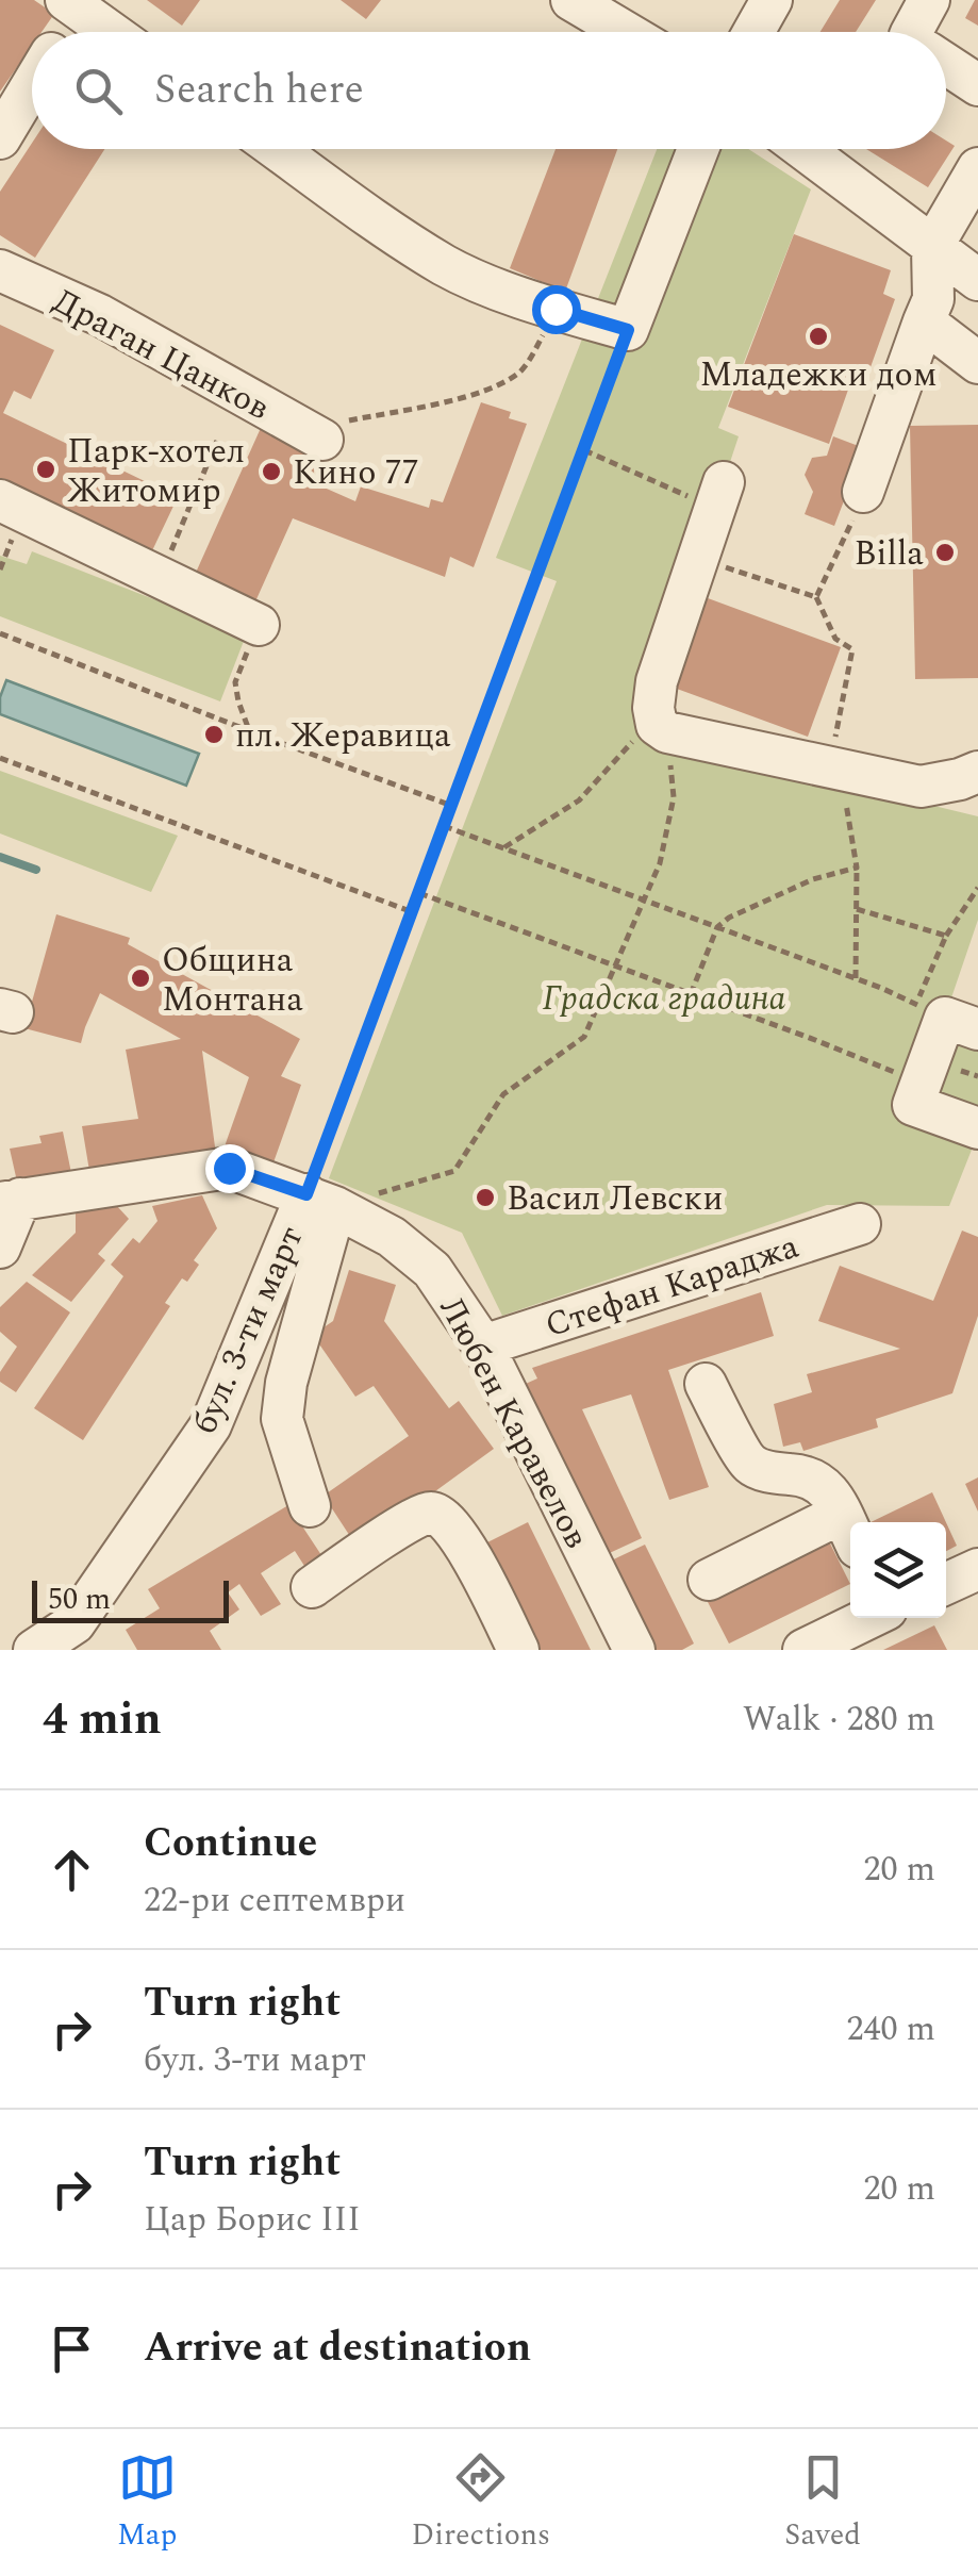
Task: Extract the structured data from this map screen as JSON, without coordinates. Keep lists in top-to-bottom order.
{
  "streets": {
    "street": [
      "Драган Цанков",
      "Стефан Караджа",
      "бул. 3-ти март",
      "Любен Каравелов"
    ]
  },
  "crossings": [
    ["Стефан Караджа", "Любен Каравелов"],
    ["бул. 3-ти март", "Любен Каравелов"]
  ],
  "parks": ["Градска градина"],
  "places": [
    "Младежки дом",
    "Парк-хотел Житомир",
    "Кино 77",
    "Billa",
    "пл. Жеравица",
    "Община Монтана",
    "Васил Левски"
  ],
  "scale_bar": "50 m",
  "page": {
    "search": "Search here",
    "scale": "50 m",
    "heading": ["4 min", "Walk · 280 m"],
    "list": [
      ["Continue", "22-ри септември", "20 m"],
      ["Turn right", "бул. 3-ти март", "240 m"],
      ["Turn right", "Цар Борис III", "20 m"],
      "Arrive at destination"
    ],
    "nav": ["Map", "Directions", "Saved"]
  }
}
